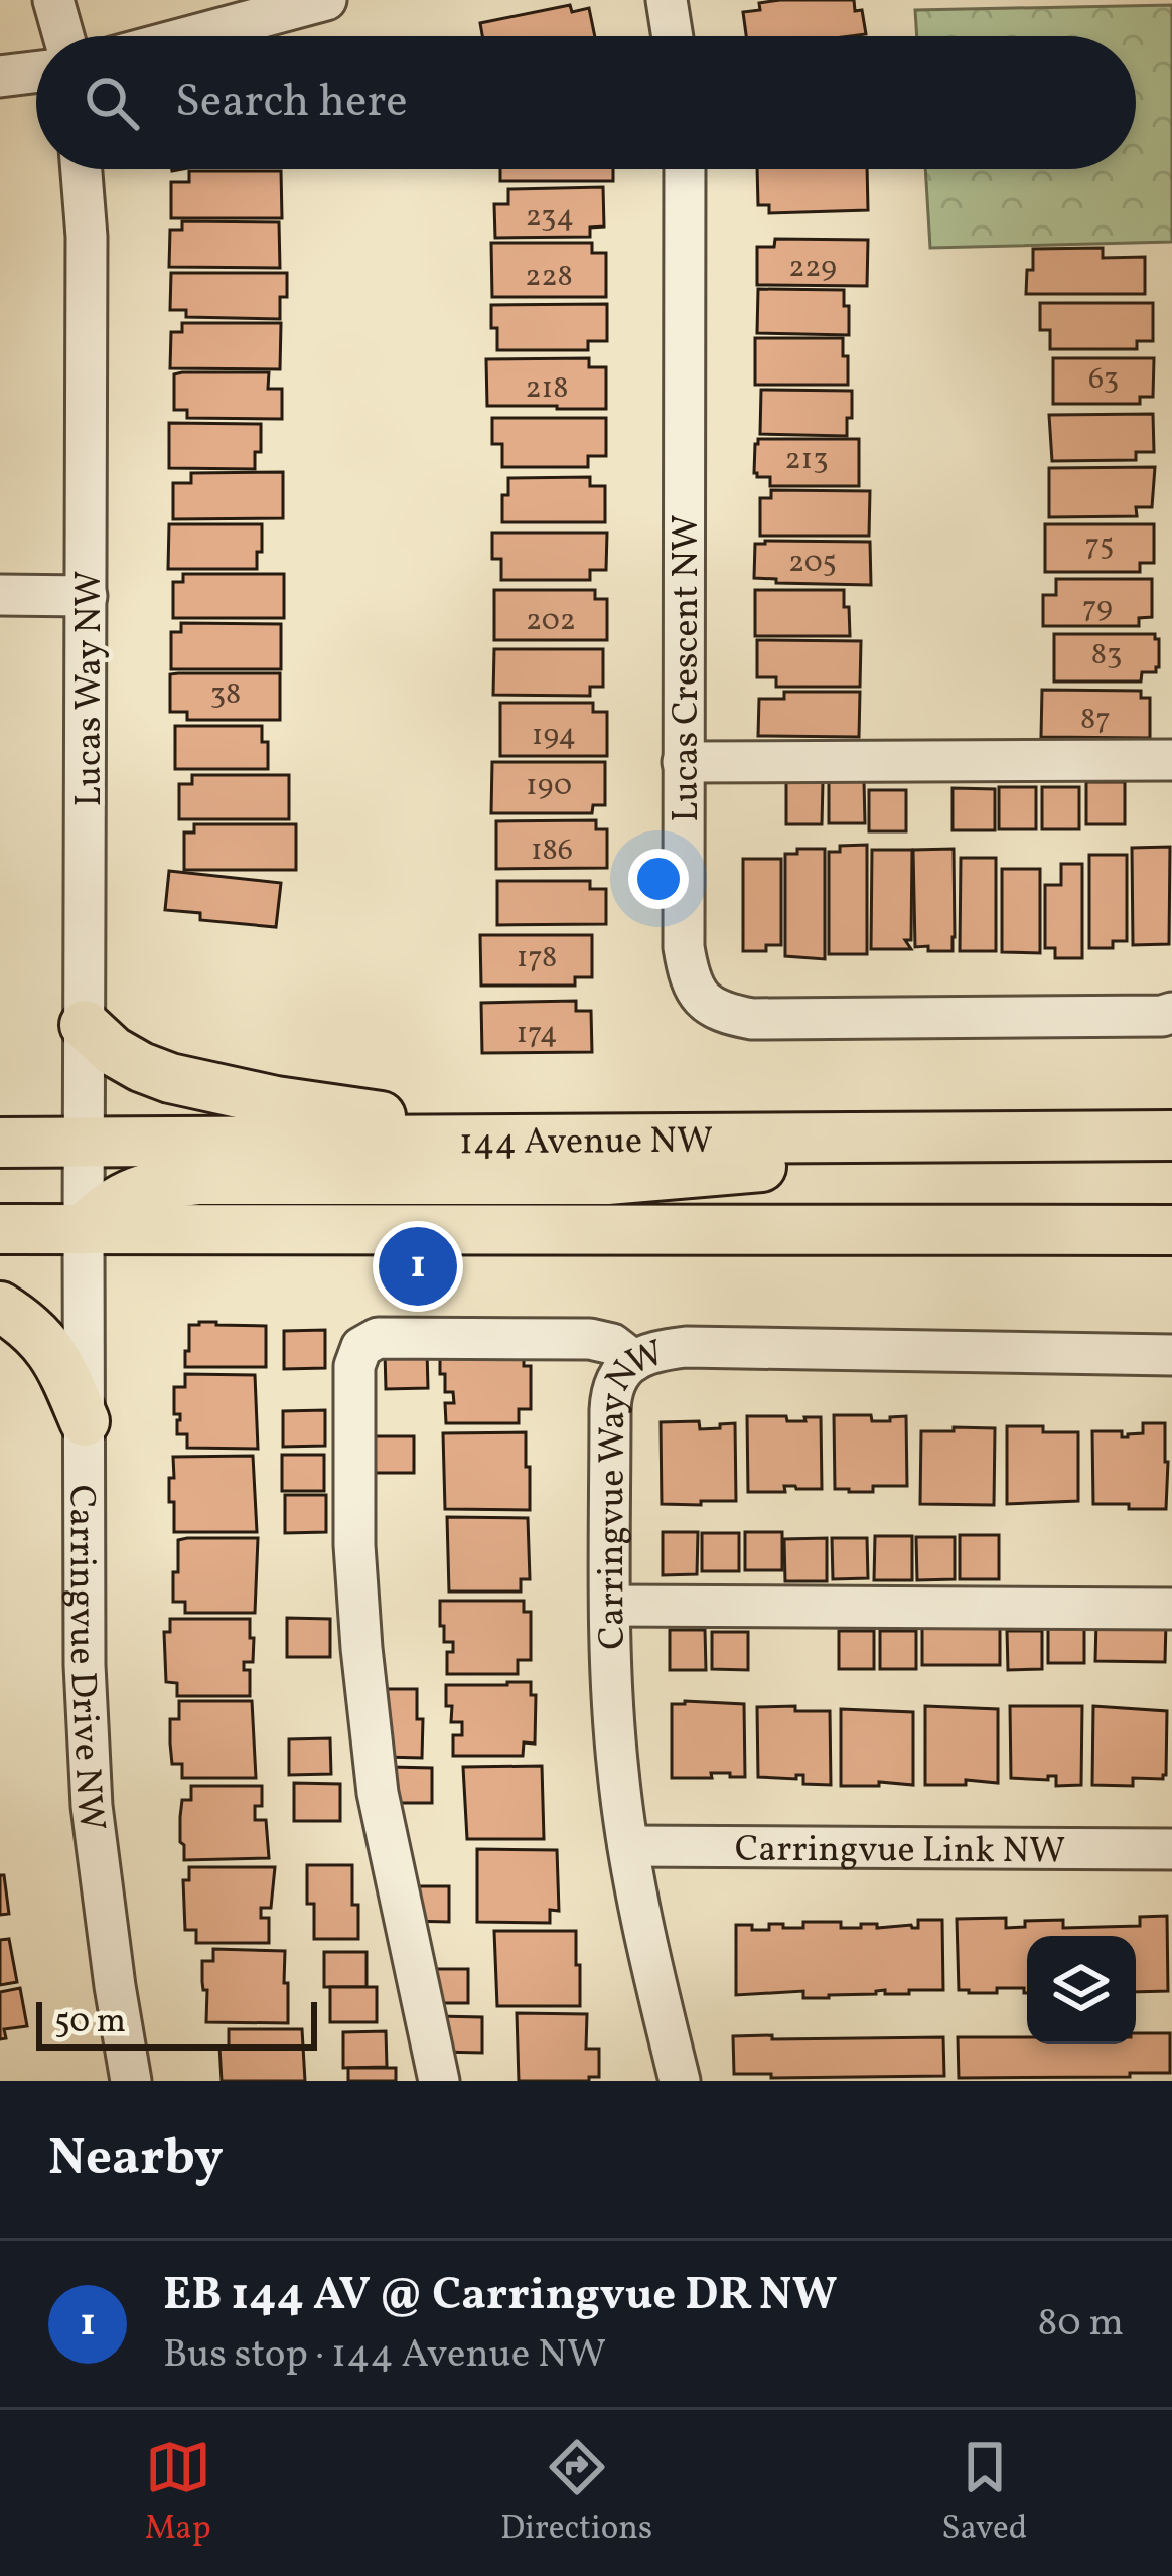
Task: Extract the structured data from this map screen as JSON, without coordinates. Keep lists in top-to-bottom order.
{
  "streets": {
    "main road": ["144 Avenue NW"],
    "street": [
      "Lucas Crescent NW",
      "Lucas Way NW",
      "Carringvue Way NW",
      "Carringvue Drive NW",
      "Carringvue Link NW"
    ]
  },
  "crossings": [
    ["Lucas Way NW", "144 Avenue NW"],
    ["Lucas Way NW", "Carringvue Drive NW"],
    ["Carringvue Way NW", "Carringvue Link NW"]
  ],
  "house_numbers": [
    "234",
    "229",
    "228",
    "63",
    "218",
    "213",
    "75",
    "205",
    "79",
    "202",
    "83",
    "38",
    "87",
    "194",
    "190",
    "186",
    "178",
    "174"
  ],
  "scale_bar": "50 m",
  "page": {
    "search": "Search here",
    "pins": "1",
    "scale": "50 m",
    "heading": "Nearby",
    "list": [
      {
        "mark": "1",
        "name": "EB 144 AV @ Carringvue DR NW",
        "note": "Bus stop · 144 Avenue NW",
        "value": "80 m"
      }
    ],
    "nav": ["Map", "Directions", "Saved"]
  }
}
